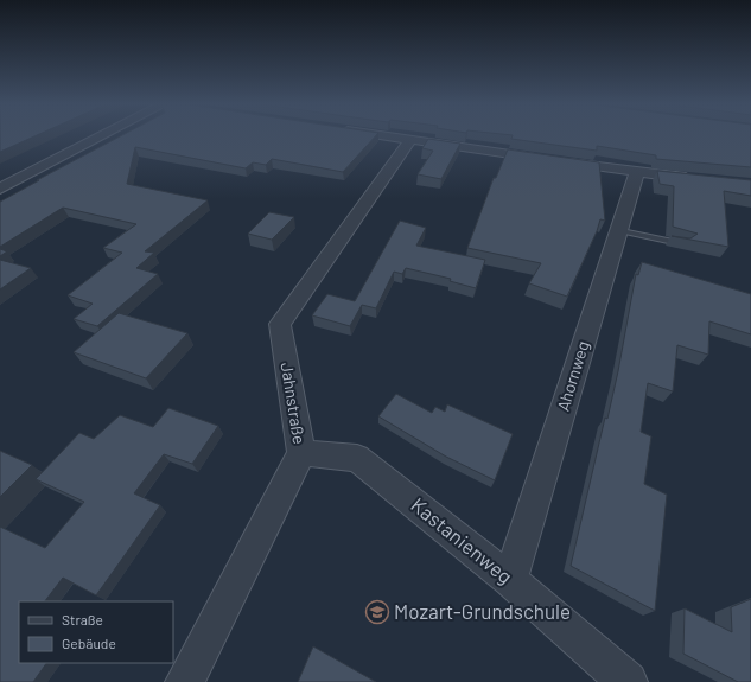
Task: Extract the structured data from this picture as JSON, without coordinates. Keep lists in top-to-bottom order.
{
  "streets": {
    "street": ["Ahornweg", "Jahnstraße", "Kastanienweg"]
  },
  "crossings": [
    ["Ahornweg", "Kastanienweg"],
    ["Jahnstraße", "Kastanienweg"]
  ],
  "places": {
    "school or university": ["Mozart-Grundschule"]
  },
  "legend": ["Straße", "Gebäude"]
}
